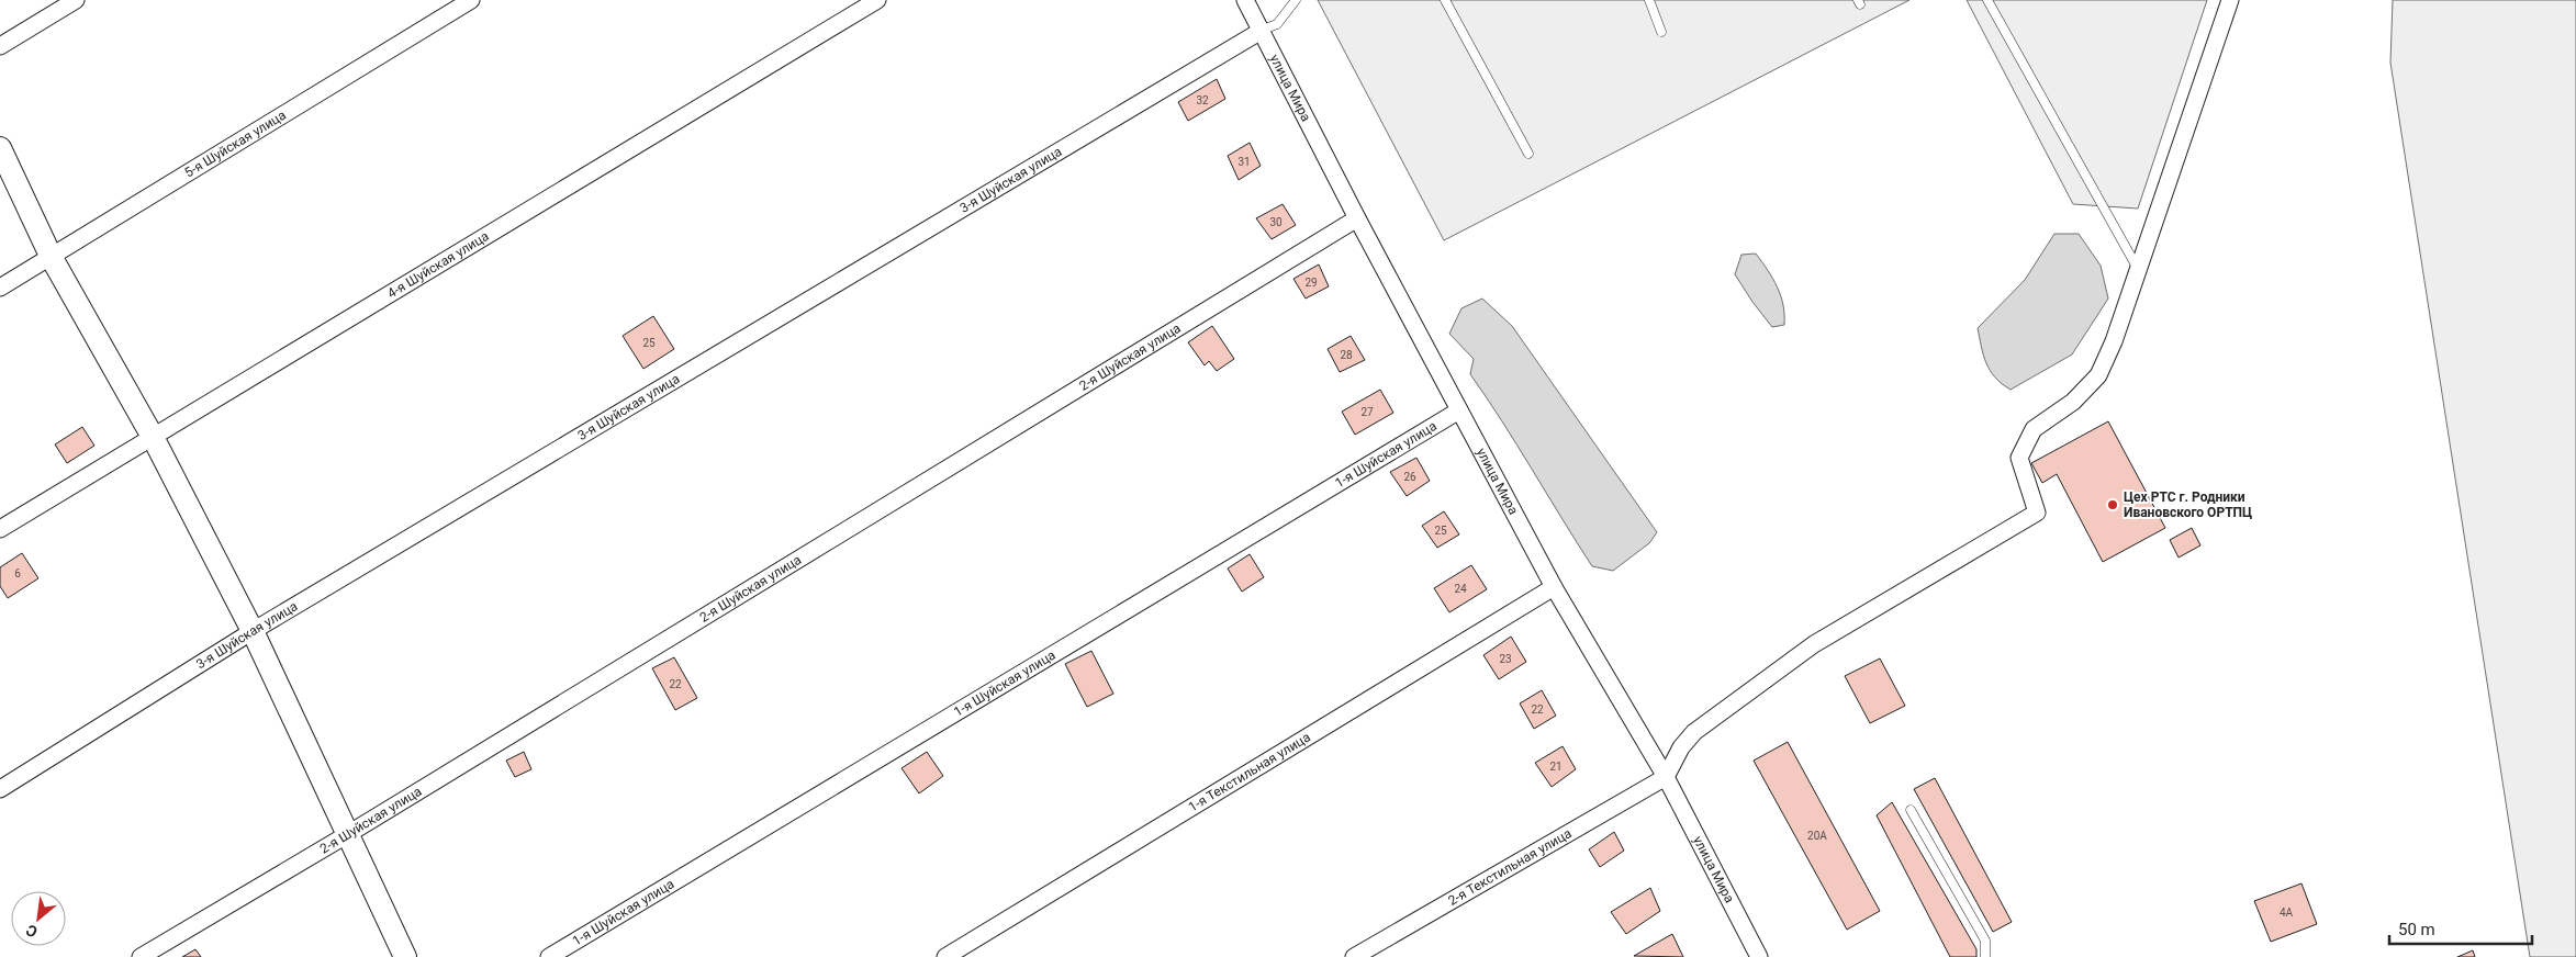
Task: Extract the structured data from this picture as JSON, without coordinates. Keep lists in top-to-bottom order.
{
  "streets": {
    "street": [
      "улица Мира",
      "5-я Шуйская улица",
      "3-я Шуйская улица",
      "4-я Шуйская улица",
      "2-я Шуйская улица",
      "1-я Шуйская улица",
      "1-я Текстильная улица",
      "2-я Текстильная улица"
    ]
  },
  "crossings": [
    ["улица Мира", "3-я Шуйская улица"],
    ["улица Мира", "2-я Шуйская улица"],
    ["улица Мира", "1-я Шуйская улица"],
    ["улица Мира", "1-я Текстильная улица"],
    ["улица Мира", "2-я Текстильная улица"]
  ],
  "places": ["Цех РТС г. Родники Ивановского ОРТПЦ"],
  "house_numbers": [
    "32",
    "31",
    "30",
    "29",
    "25",
    "28",
    "27",
    "26",
    "25",
    "6",
    "24",
    "23",
    "22",
    "22",
    "21",
    "20А",
    "4А"
  ],
  "scale_bar": "50 m",
  "north": "bottom left"
}
